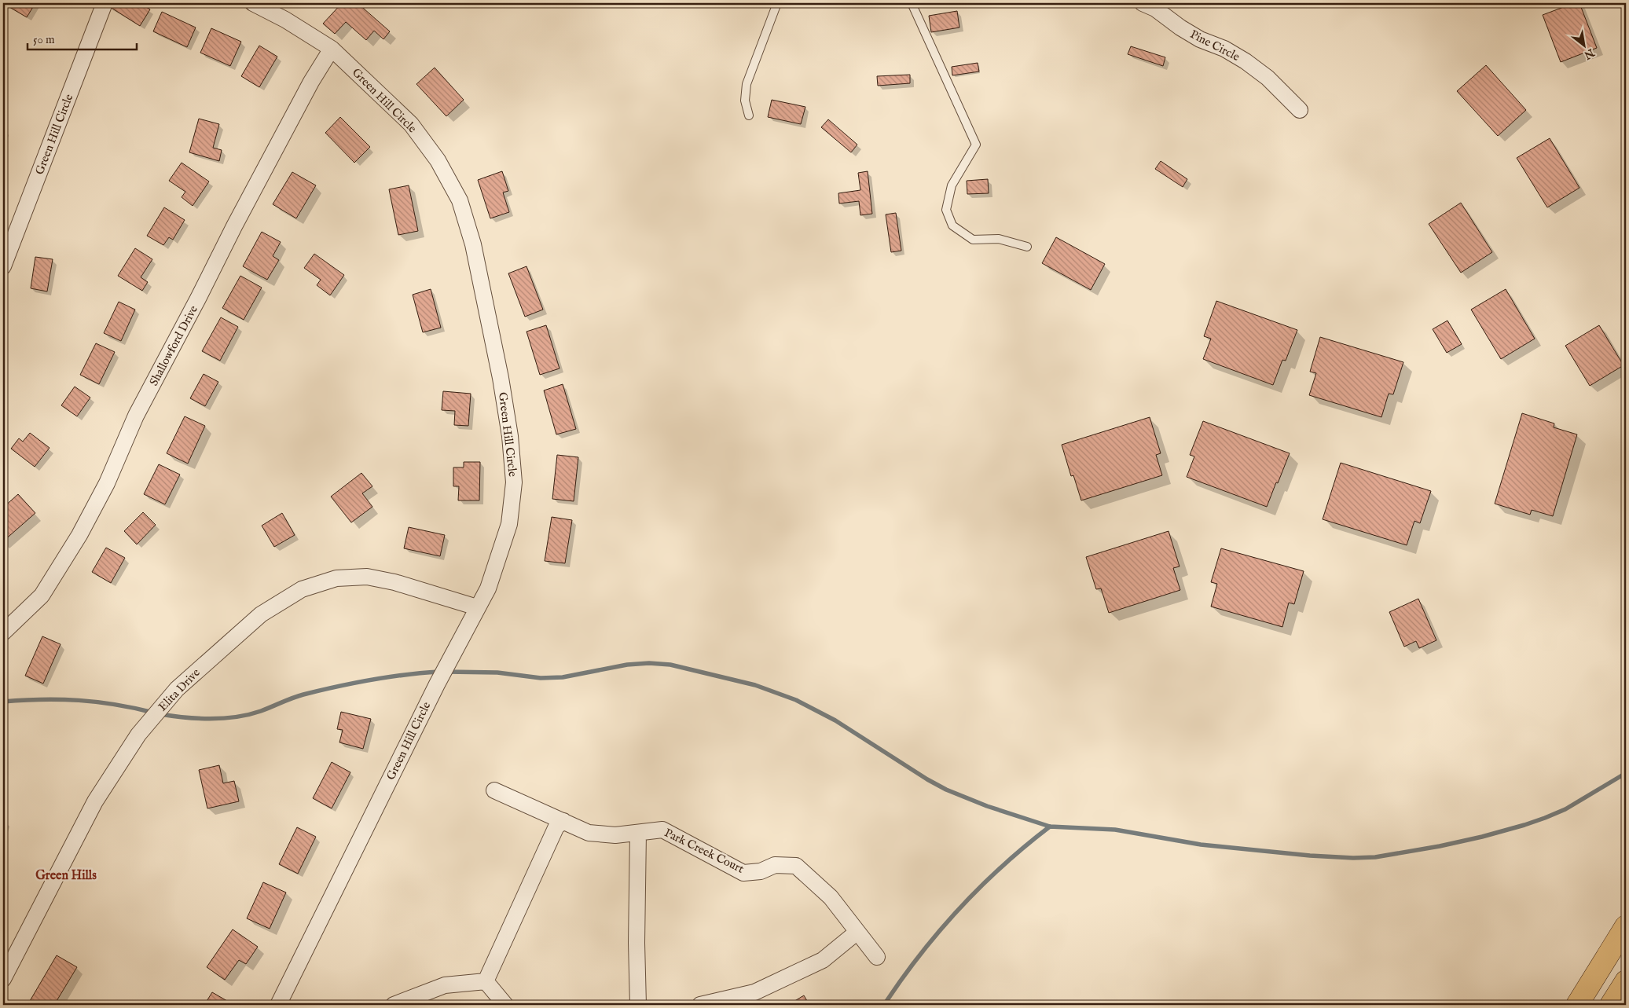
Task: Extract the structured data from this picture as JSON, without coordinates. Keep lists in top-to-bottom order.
{
  "streets": {
    "street": [
      "Pine Circle",
      "Green Hill Circle",
      "Shallowford Drive",
      "Elita Drive",
      "Park Creek Court"
    ]
  },
  "crossings": [
    ["Green Hill Circle", "Shallowford Drive"],
    ["Green Hill Circle", "Elita Drive"]
  ],
  "districts": ["Green Hills"],
  "scale_bar": "50 m",
  "north": "bottom right"
}
